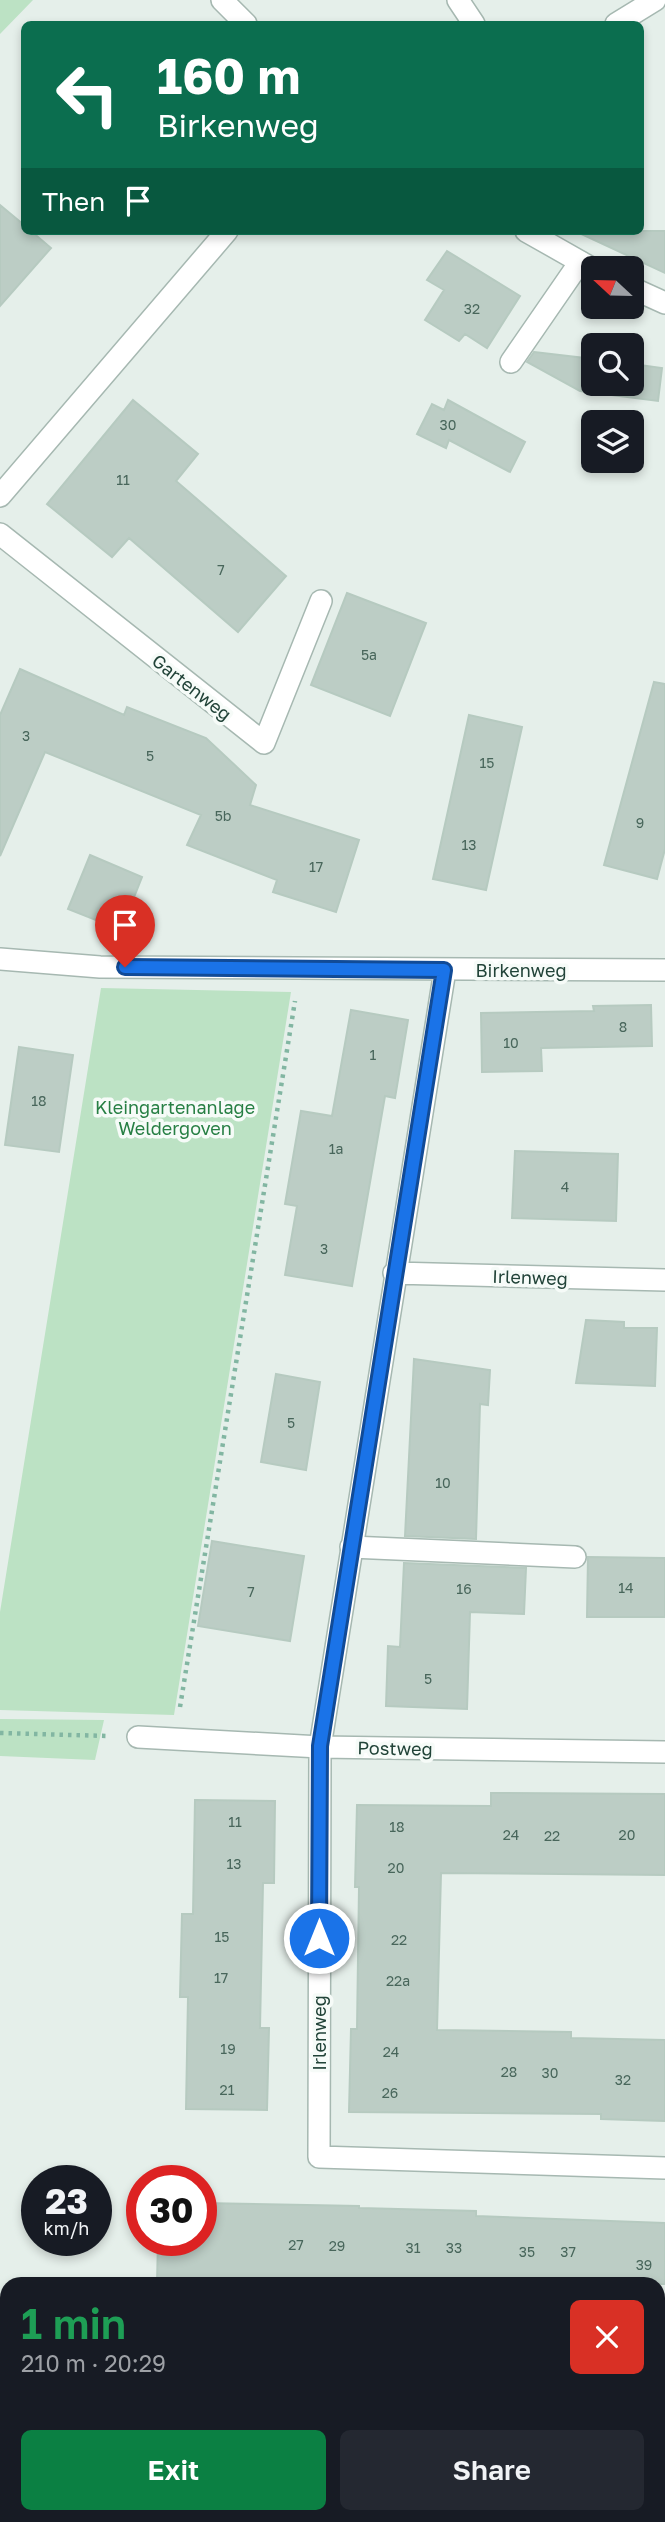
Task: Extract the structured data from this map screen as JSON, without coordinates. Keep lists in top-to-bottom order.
{
  "streets": {
    "street": [
      "Gartenweg",
      "Birkenweg",
      "Irlenweg",
      "Postweg"
    ]
  },
  "crossings": [
    ["Birkenweg", "Irlenweg"],
    ["Irlenweg", "Postweg"]
  ],
  "parks": ["Kleingartenanlage Weldergoven"],
  "house_numbers": [
    "32",
    "30",
    "11",
    "7",
    "5a",
    "3",
    "5",
    "15",
    "5b",
    "9",
    "13",
    "17",
    "8",
    "10",
    "1",
    "18",
    "1a",
    "4",
    "3",
    "5",
    "10",
    "14",
    "16",
    "7",
    "5",
    "11",
    "18",
    "24",
    "20",
    "22",
    "13",
    "20",
    "15",
    "22",
    "17",
    "22a",
    "19",
    "24",
    "28",
    "30",
    "32",
    "21",
    "26",
    "27",
    "29",
    "31",
    "33",
    "35",
    "37",
    "39"
  ],
  "north": "left",
  "page": {
    "turn": ["160 m", "Birkenweg"],
    "then": "Then",
    "speed": "23 km/h",
    "limit": "30",
    "heading": ["1 min", "210 m · 20:29"],
    "buttons": ["Exit", "Share"]
  }
}
